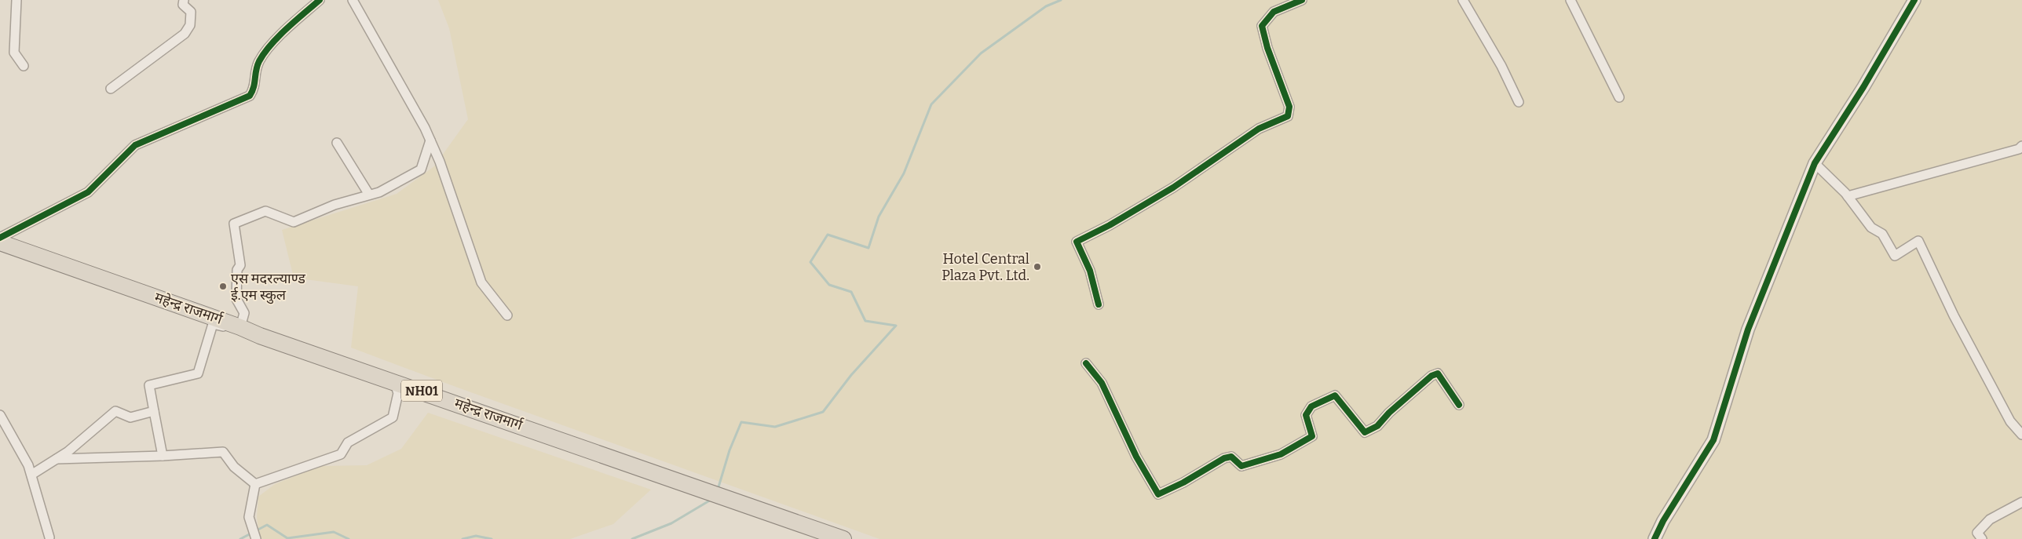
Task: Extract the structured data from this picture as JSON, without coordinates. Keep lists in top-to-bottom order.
{
  "streets": {
    "highway": ["महेन्द्र राजमार्ग", "NH01"]
  },
  "places": ["Hotel Central Plaza Pvt. Ltd.", "एस मदरल्याण्ड ई.एम स्कुल"]
}
